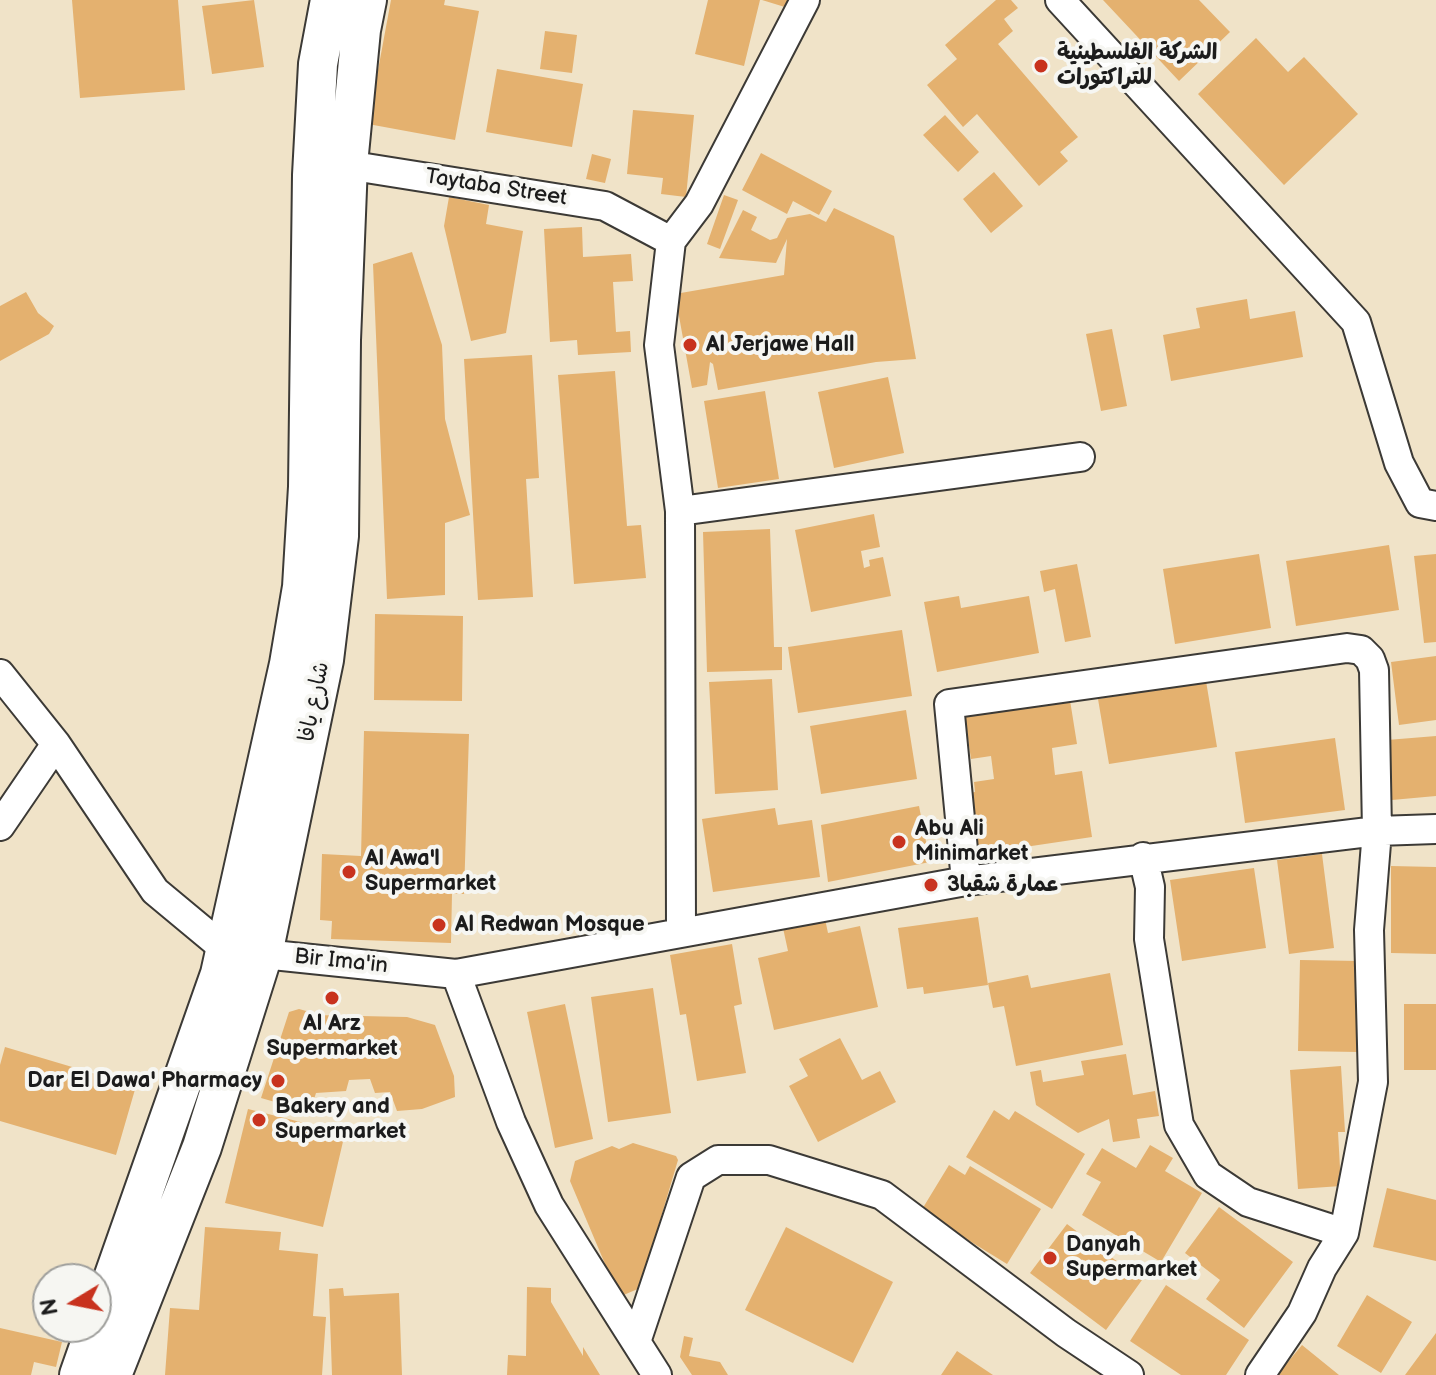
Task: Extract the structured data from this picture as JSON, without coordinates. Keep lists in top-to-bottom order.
{
  "streets": {
    "main road": ["شارع يافا"],
    "street": ["Taytaba Street", "Bir Ima'in"]
  },
  "crossings": [
    ["Taytaba Street", "شارع يافا"],
    ["شارع يافا", "Bir Ima'in"]
  ],
  "places": [
    "الشركة الفلسطينية للتراكتورات",
    "Al Jerjawe Hall",
    "Abu Ali Minimarket",
    "Al Awa'l Supermarket",
    "عمارة شقبا3",
    "Al Redwan Mosque",
    "Al Arz Supermarket",
    "Dar El Dawa' Pharmacy",
    "Bakery and Supermarket",
    "Danyah Supermarket"
  ],
  "north": "left"
}
